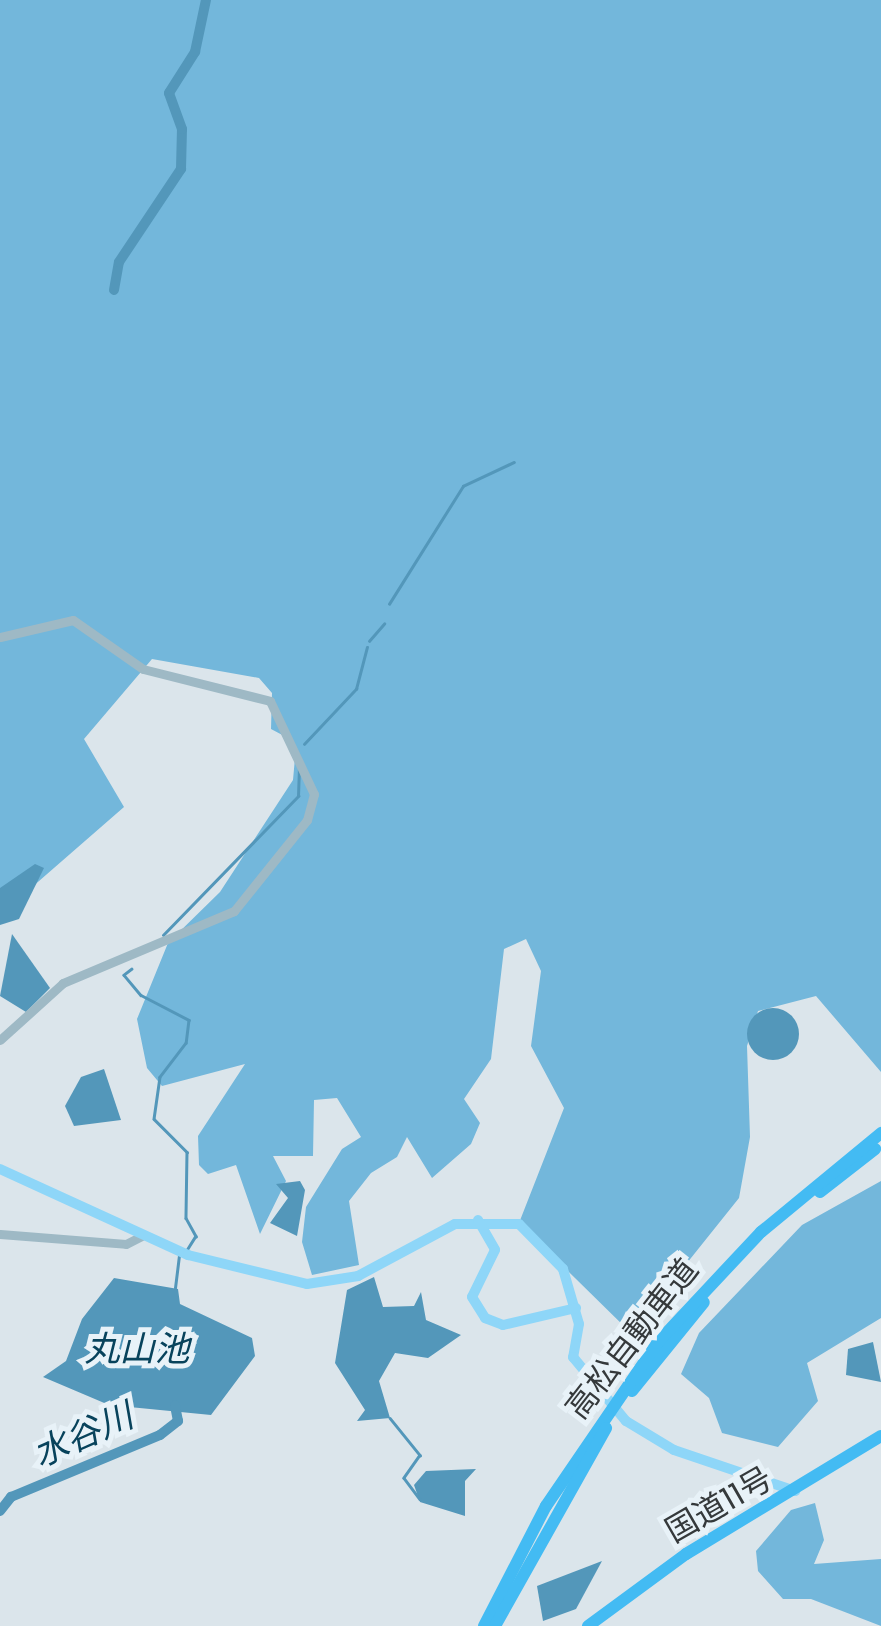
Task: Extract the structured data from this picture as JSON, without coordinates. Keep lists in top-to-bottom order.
{
  "streets": {
    "highway": ["高松自動車道", "国道11号"]
  },
  "water": ["丸山池", "水谷川"]
}
